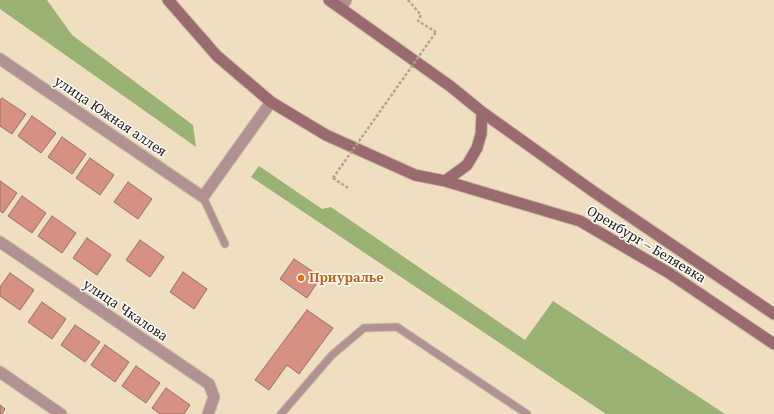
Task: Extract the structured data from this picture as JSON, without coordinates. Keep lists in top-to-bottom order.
{
  "streets": {
    "main road": ["Оренбург – Беляевка"],
    "street": ["улица Южная аллея", "улица Чкалова"]
  },
  "places": ["Приуралье"]
}
